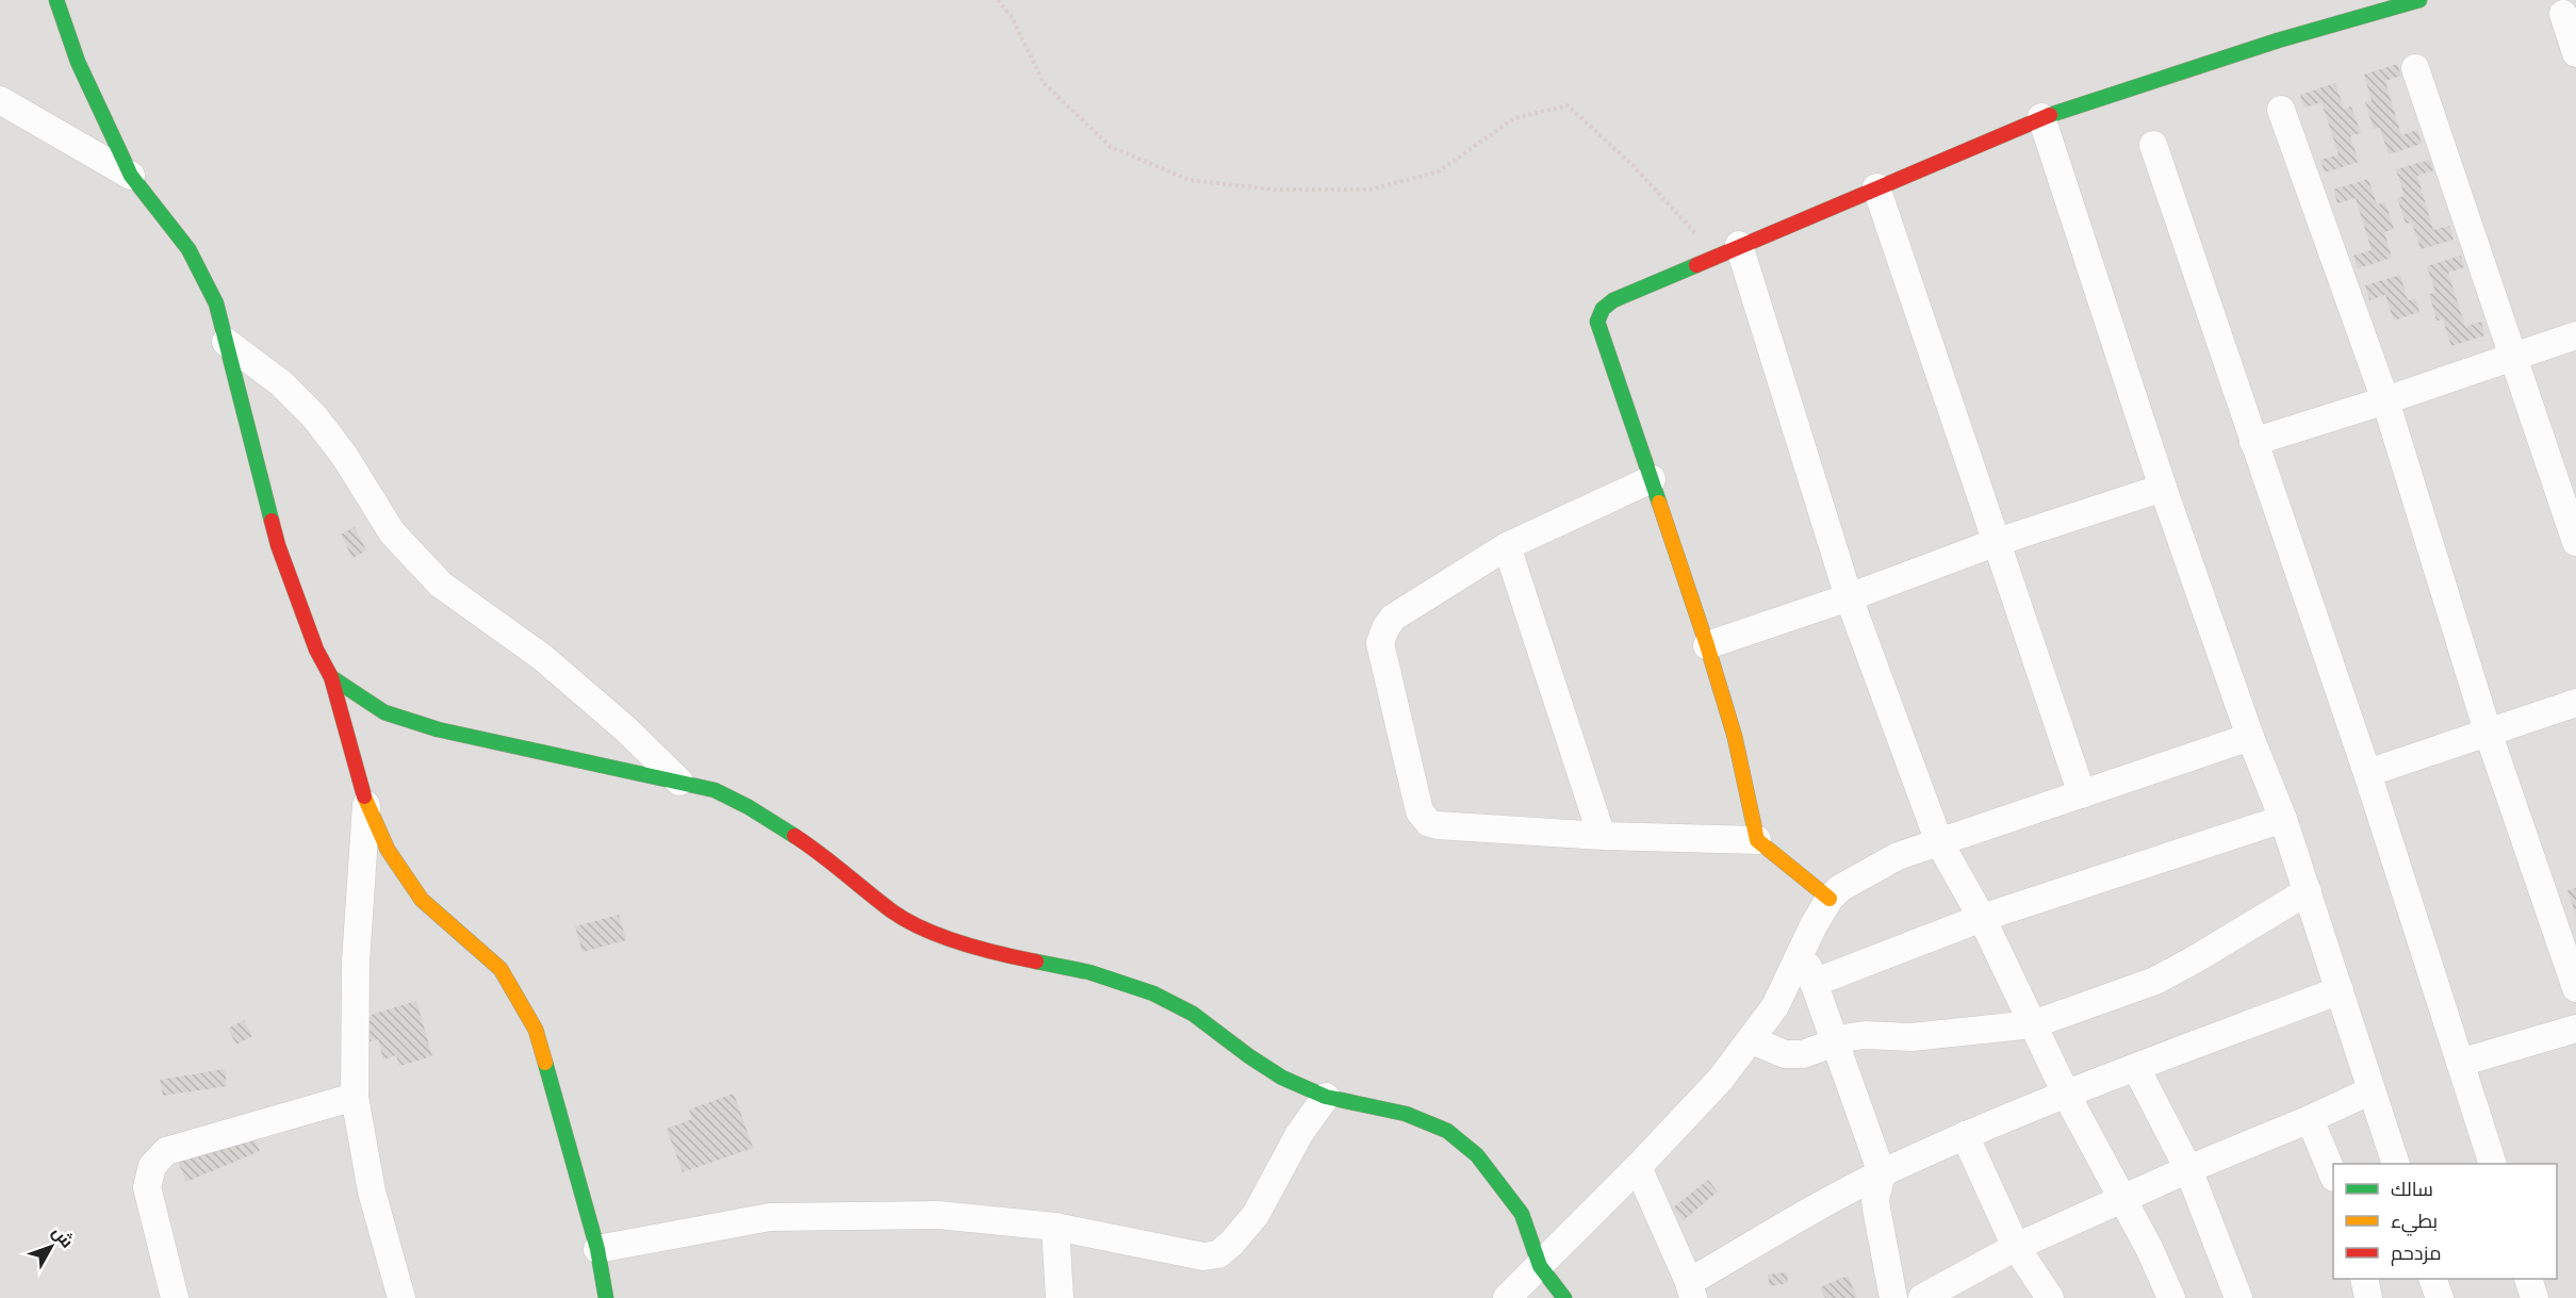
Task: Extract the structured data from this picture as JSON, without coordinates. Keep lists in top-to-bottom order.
{
  "legend": ["سالك", "بطيء", "مزدحم"],
  "north": "top right"
}
